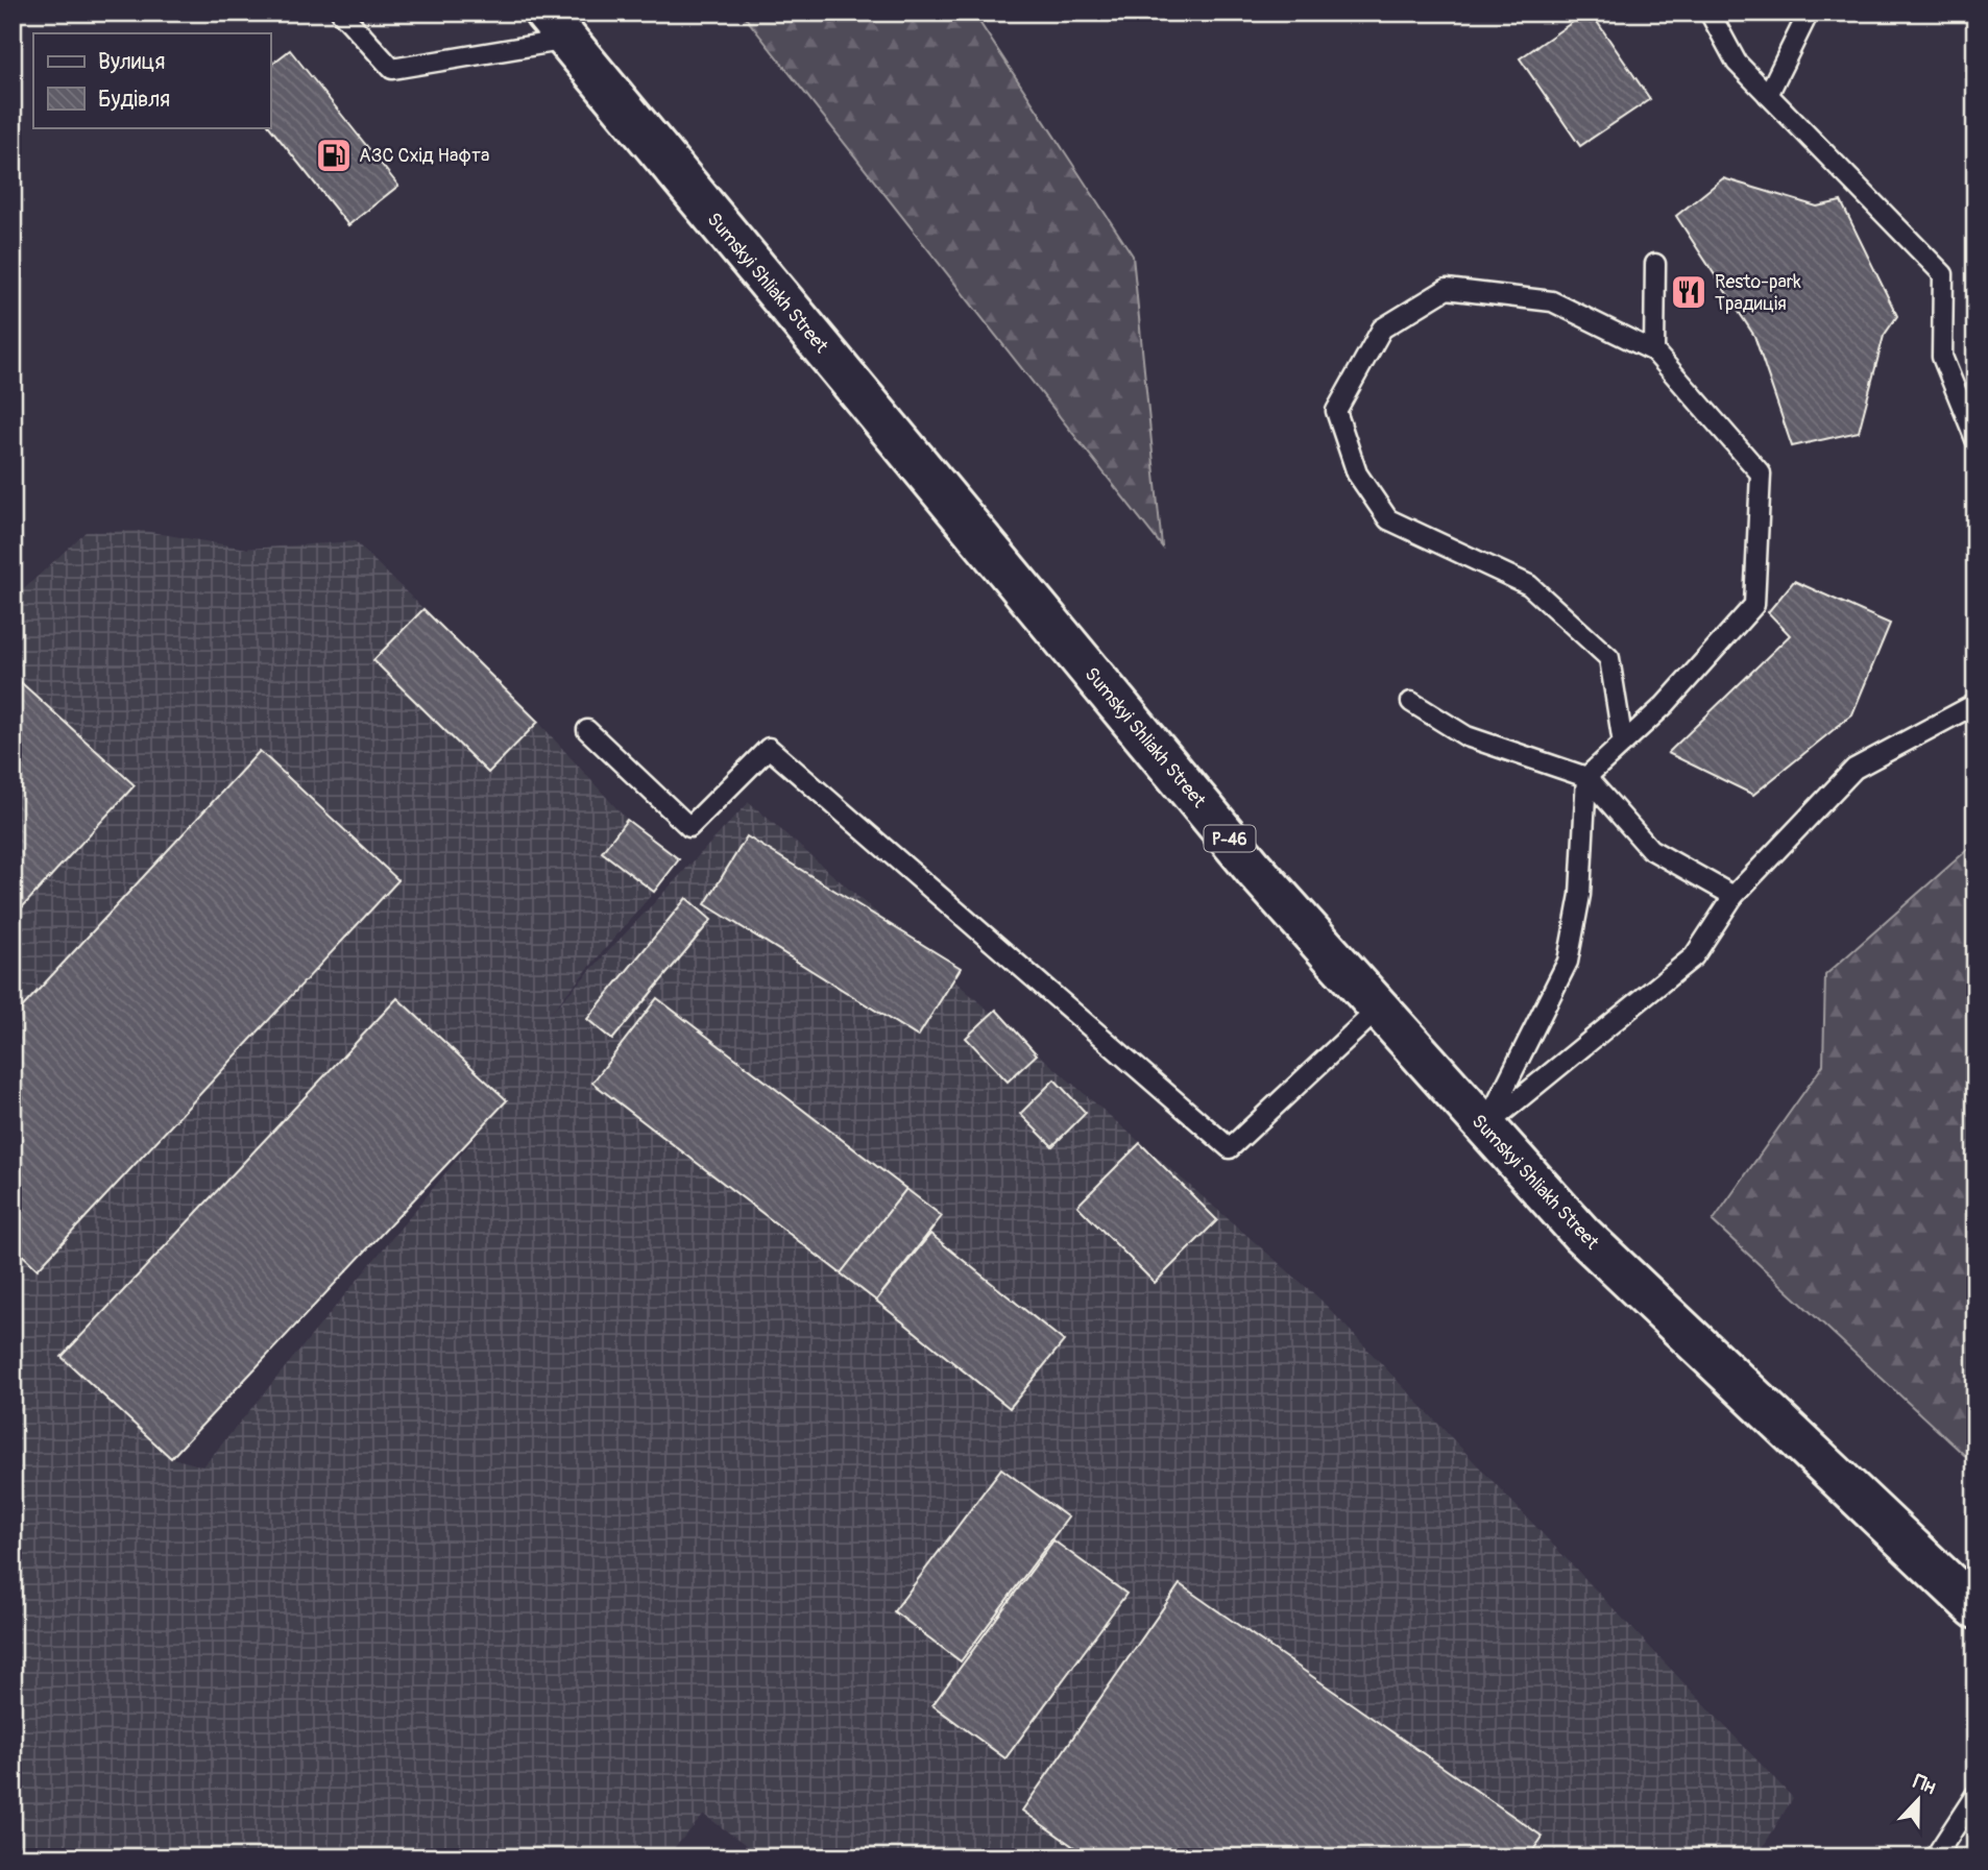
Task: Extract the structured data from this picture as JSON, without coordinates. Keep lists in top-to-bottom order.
{
  "streets": {
    "main road": ["Sumskyi Shliakh Street", "Р-46"]
  },
  "places": {
    "fuel station": ["АЗС Схід Нафта"],
    "restaurant": ["Resto-park Традиція"]
  },
  "legend": ["Вулиця", "Будівля"],
  "north": "top"
}
